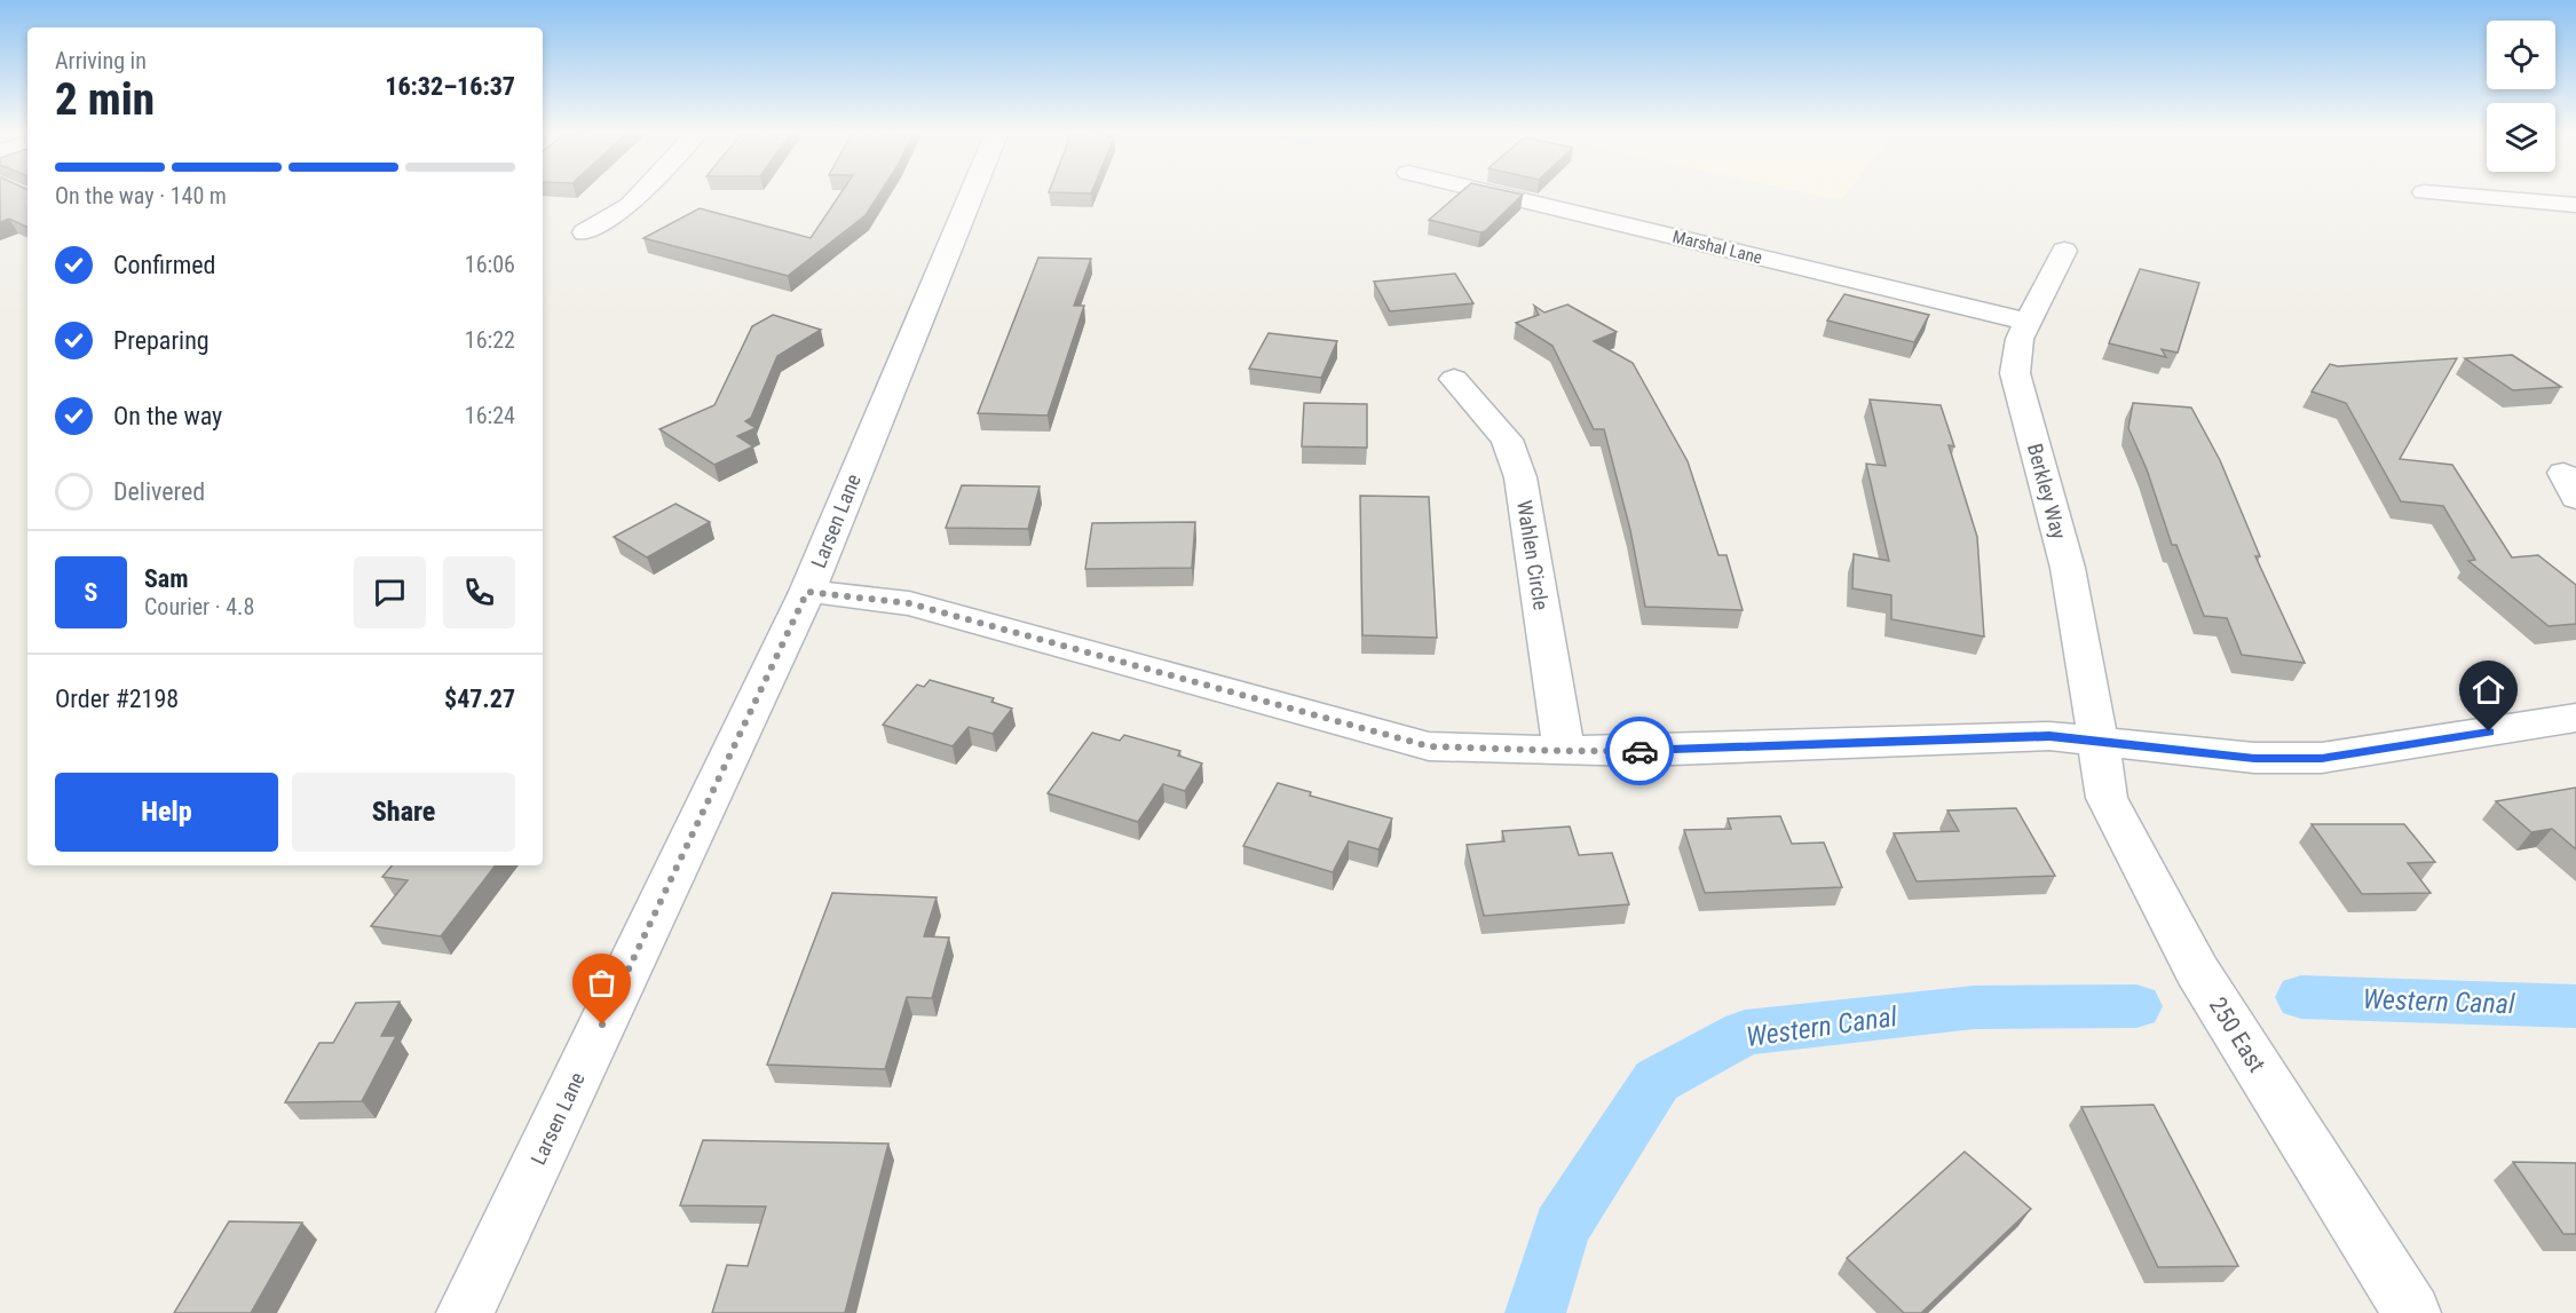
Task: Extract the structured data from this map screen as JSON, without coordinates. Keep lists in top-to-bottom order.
{
  "streets": {
    "street": [
      "Marshal Lane",
      "Berkley Way",
      "Larsen Lane",
      "Wahlen Circle",
      "250 East"
    ]
  },
  "crossings": [
    ["Marshal Lane", "Berkley Way"],
    ["Berkley Way", "250 East"]
  ],
  "water": ["Western Canal"],
  "page": {
    "heading": ["2 min", "Arriving in", "16:32–16:37"],
    "panel": [
      "Sam",
      "Courier · 4.8",
      "Order #2198",
      "$47.27"
    ],
    "bar": "On the way · 140 m",
    "list": [
      ["Confirmed", "16:06"],
      ["Preparing", "16:22"],
      ["On the way", "16:24"],
      "Delivered"
    ],
    "round": "S",
    "buttons": ["Help", "Share"]
  }
}
